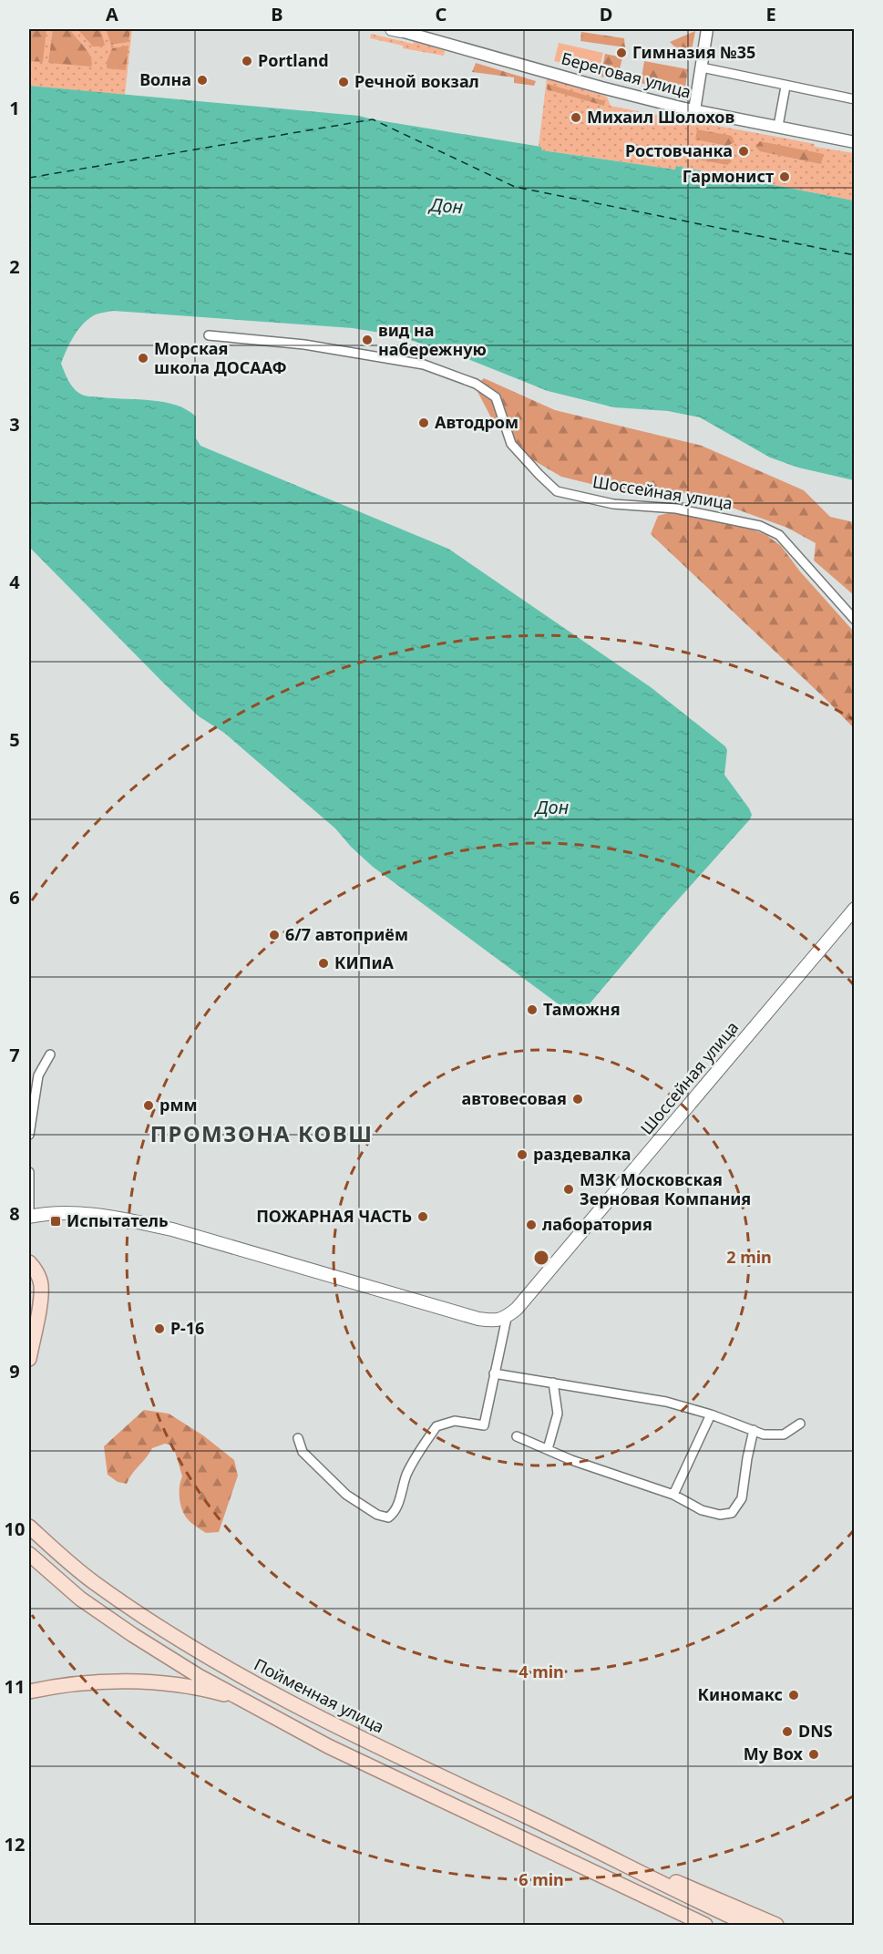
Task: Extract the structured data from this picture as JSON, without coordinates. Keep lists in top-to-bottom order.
{
  "streets": {
    "main road": ["Шоссейная улица", "Пойменная улица"],
    "street": ["Береговая улица"]
  },
  "districts": ["ПРОМЗОНА КОВШ"],
  "water": ["Дон"],
  "places": {
    "other": [
      "Гимназия №35",
      "Portland",
      "Волна",
      "Речной вокзал",
      "Михаил Шолохов",
      "Ростовчанка",
      "Гармонист",
      "вид на набережную",
      "Морская школа ДОСААФ",
      "Автодром",
      "6/7 автоприём",
      "КИПиА",
      "Таможня",
      "автовесовая",
      "рмм",
      "раздевалка",
      "МЗК Московская Зерновая Компания",
      "ПОЖАРНАЯ ЧАСТЬ",
      "лаборатория",
      "Р-16",
      "Киномакс",
      "DNS",
      "My Box"
    ],
    "transit": ["Испытатель"]
  },
  "grid": {
    "columns": [
      "A",
      "B",
      "C",
      "D",
      "E"
    ],
    "rows": [
      "1",
      "2",
      "3",
      "4",
      "5",
      "6",
      "7",
      "8",
      "9",
      "10",
      "11",
      "12"
    ]
  },
  "rings": ["2 min", "4 min", "6 min"]
}
